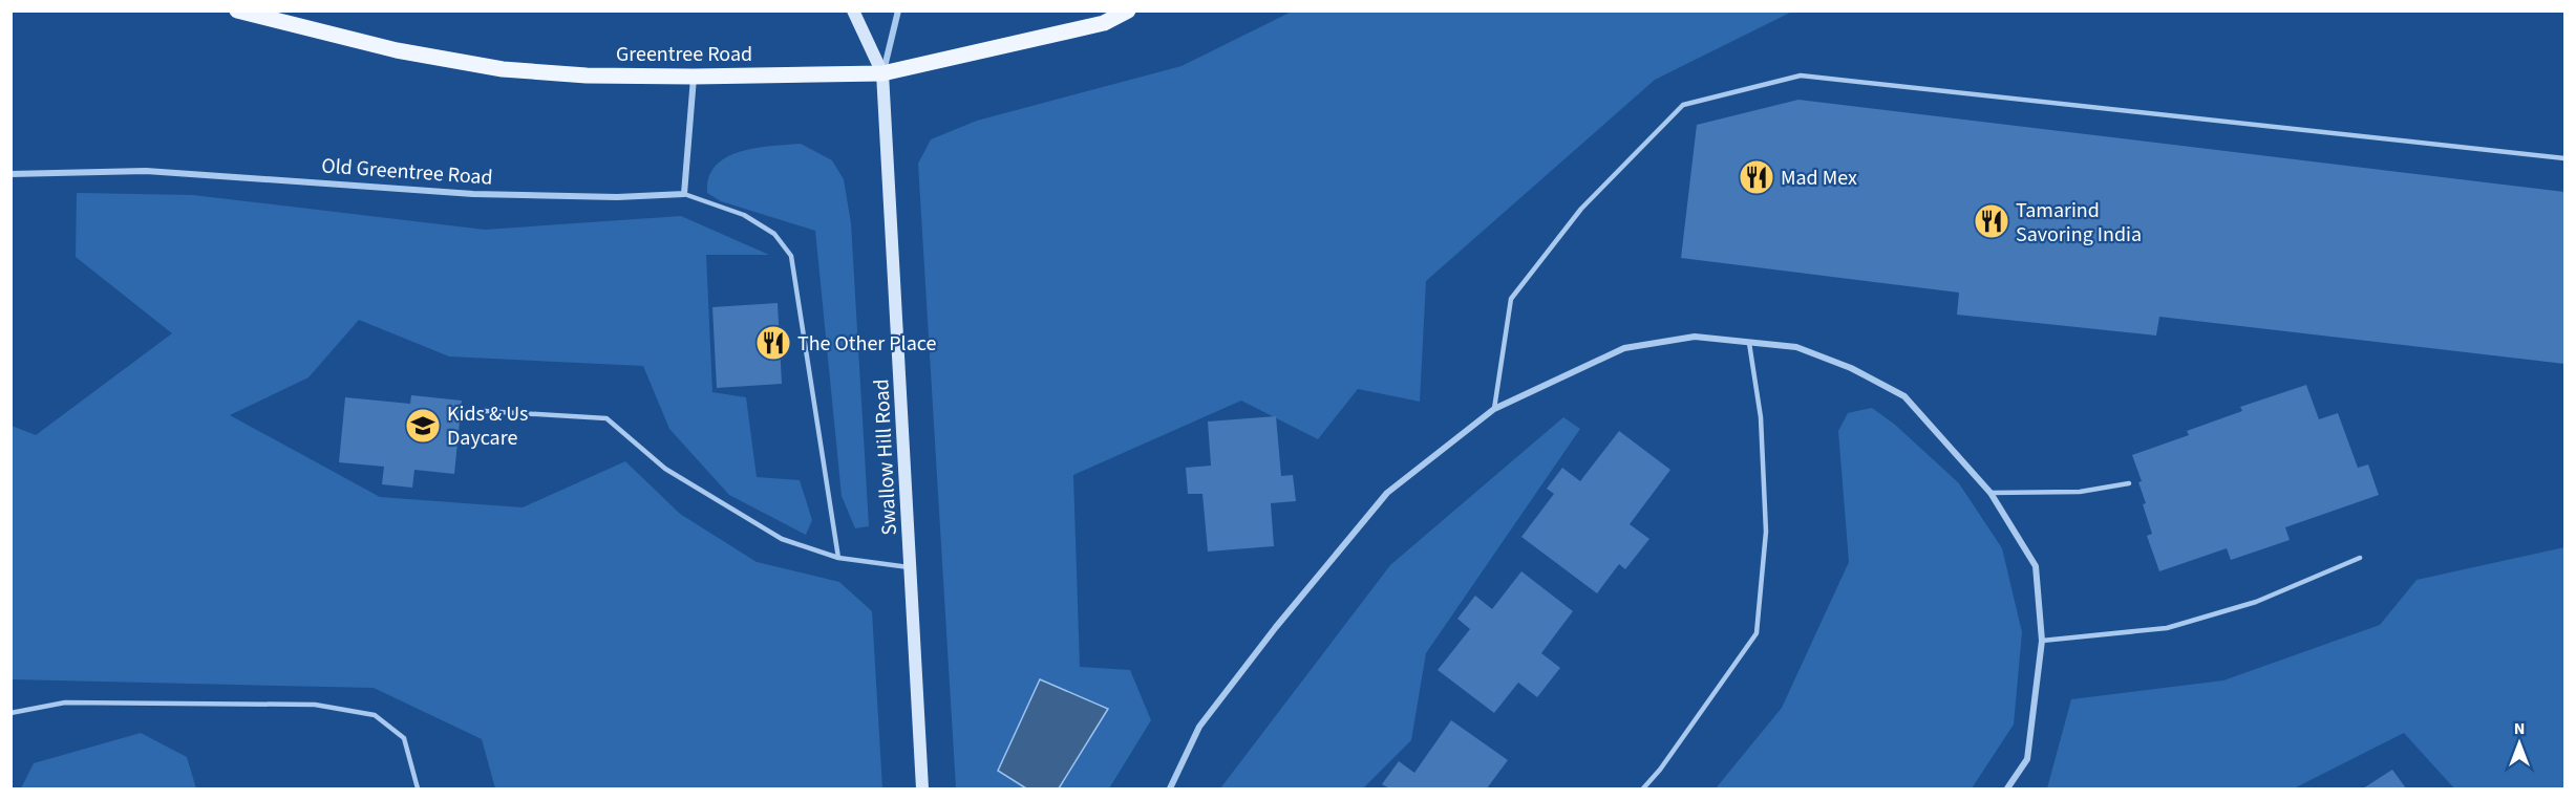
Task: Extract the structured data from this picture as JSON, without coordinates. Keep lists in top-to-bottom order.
{
  "streets": {
    "main road": ["Greentree Road"],
    "street": ["Old Greentree Road", "Swallow Hill Road"]
  },
  "crossings": [
    ["Greentree Road", "Swallow Hill Road"]
  ],
  "places": {
    "restaurant": ["Mad Mex", "Tamarind Savoring India", "The Other Place"],
    "school or university": ["Kids & Us Daycare"]
  },
  "north": "top"
}
